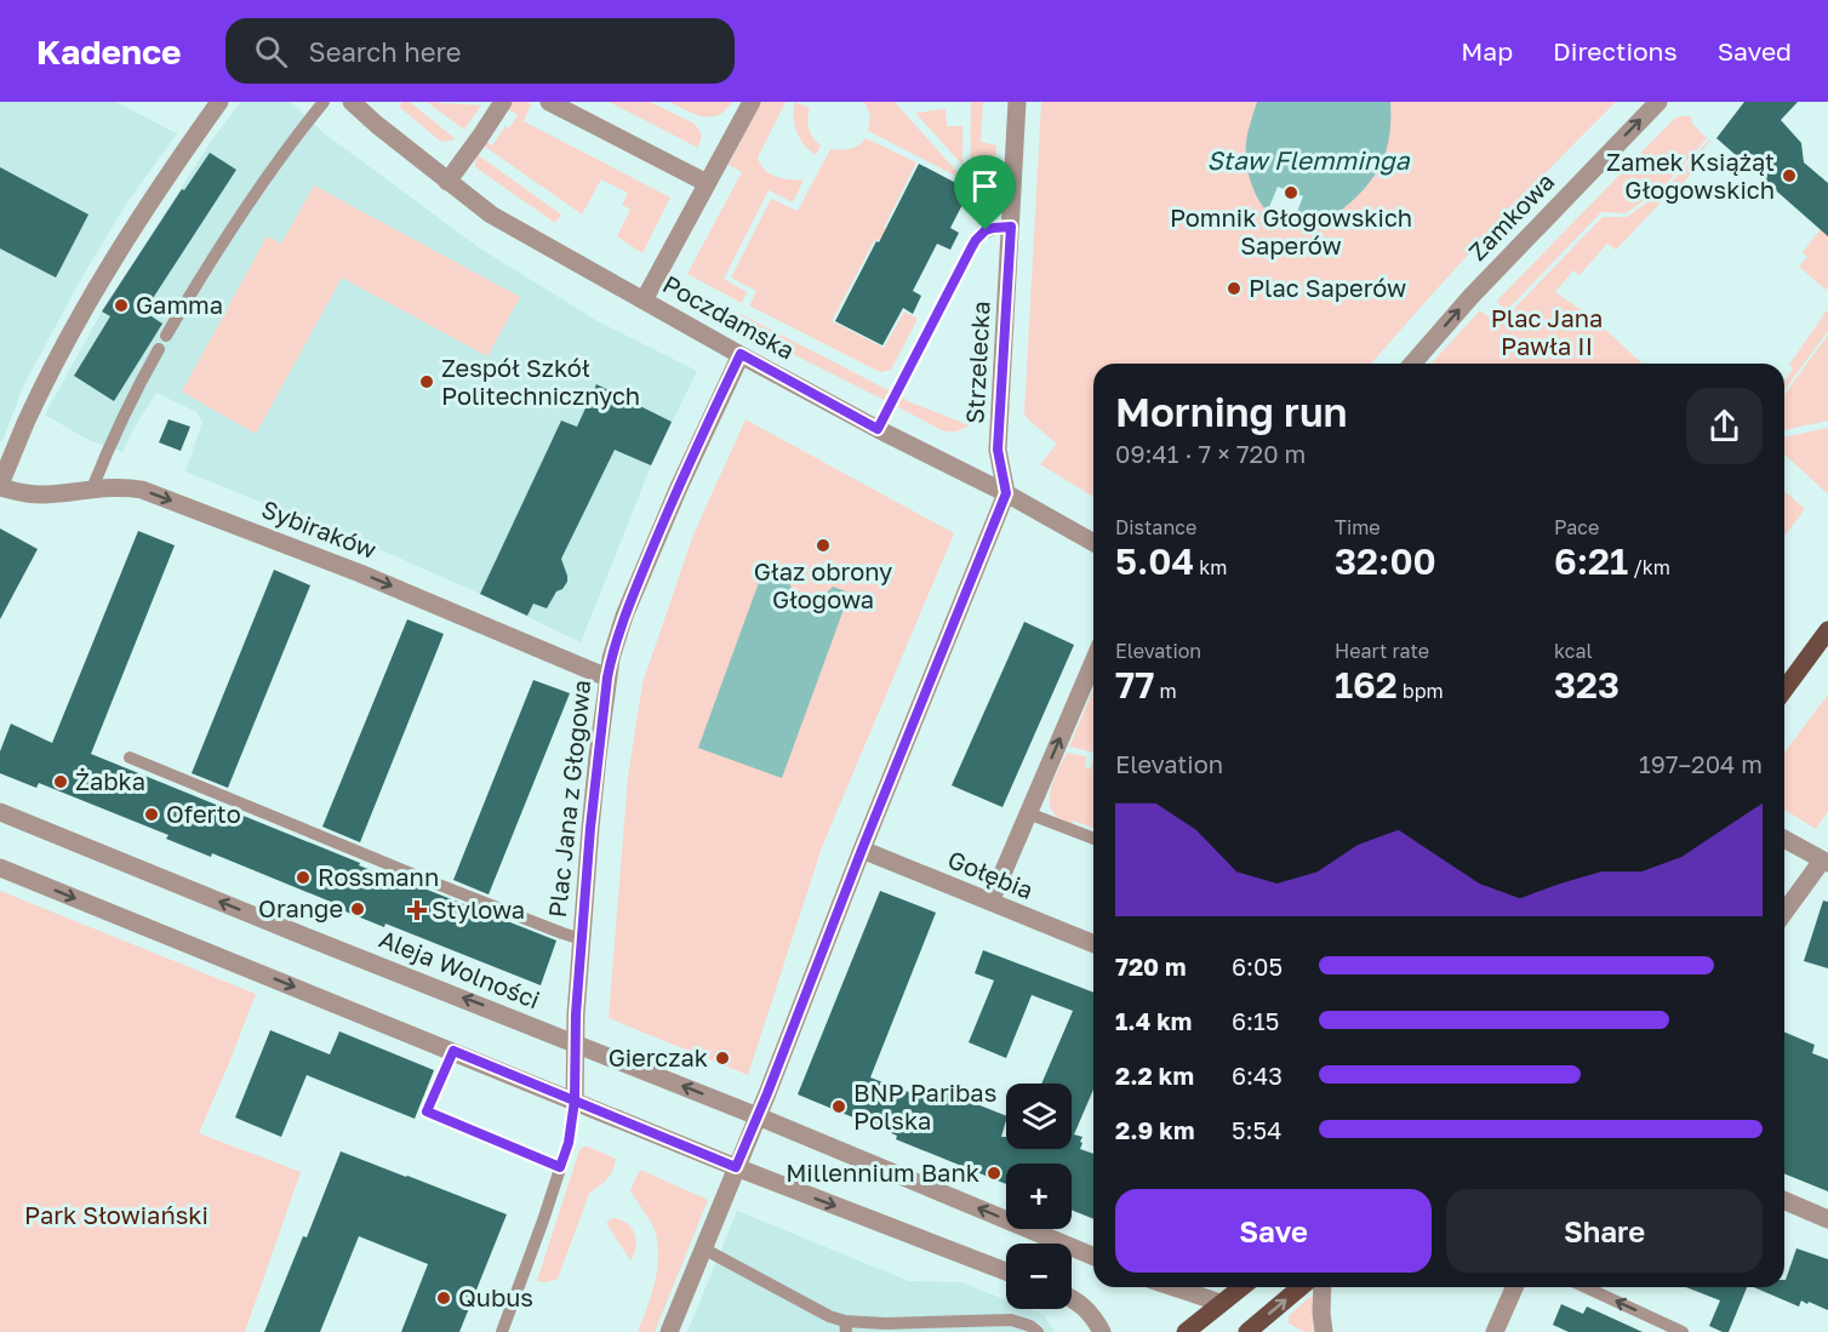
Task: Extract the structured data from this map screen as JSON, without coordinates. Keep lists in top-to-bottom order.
{
  "streets": {
    "street": [
      "Zamkowa",
      "Poczdamska",
      "Strzelecka",
      "Sybiraków",
      "Plac Jana z Głogowa",
      "Gołębia",
      "Aleja Wolności"
    ]
  },
  "crossings": [
    ["Poczdamska", "Strzelecka"],
    ["Poczdamska", "Plac Jana z Głogowa"],
    ["Sybiraków", "Plac Jana z Głogowa"],
    ["Plac Jana z Głogowa", "Aleja Wolności"]
  ],
  "one_way": ["Zamkowa", "Sybiraków"],
  "water": ["Staw Flemminga"],
  "parks": ["Plac Jana Pawła II", "Park Słowiański"],
  "places": {
    "other": [
      "Zamek Książąt Głogowskich",
      "Pomnik Głogowskich Saperów",
      "Plac Saperów",
      "Gamma",
      "Zespół Szkół Politechnicznych",
      "Głaz obrony Głogowa",
      "Żabka",
      "Oferto",
      "Rossmann",
      "Orange",
      "Gierczak",
      "BNP Paribas Polska",
      "Millennium Bank",
      "Qubus"
    ],
    "health": ["Stylowa"]
  },
  "page": {
    "header": "Kadence",
    "search": "Search here",
    "nav": ["Map", "Directions", "Saved"],
    "heading": ["Morning run", "09:41 · 7 × 720 m"],
    "stats": [
      ["Distance", "5.04 km"],
      ["Time", "32:00"],
      ["Pace", "6:21 /km"],
      ["Elevation", "77 m"],
      ["Heart rate", "162 bpm"],
      ["kcal", "323"]
    ],
    "chart": ["Elevation", "197–204 m"],
    "list": [
      {
        "name": "720 m",
        "note": "6:05"
      },
      {
        "name": "1.4 km",
        "note": "6:15"
      },
      {
        "name": "2.2 km",
        "note": "6:43"
      },
      {
        "name": "2.9 km",
        "note": "5:54"
      }
    ],
    "map_buttons": ["+", "−"],
    "buttons": ["Save", "Share"]
  }
}
